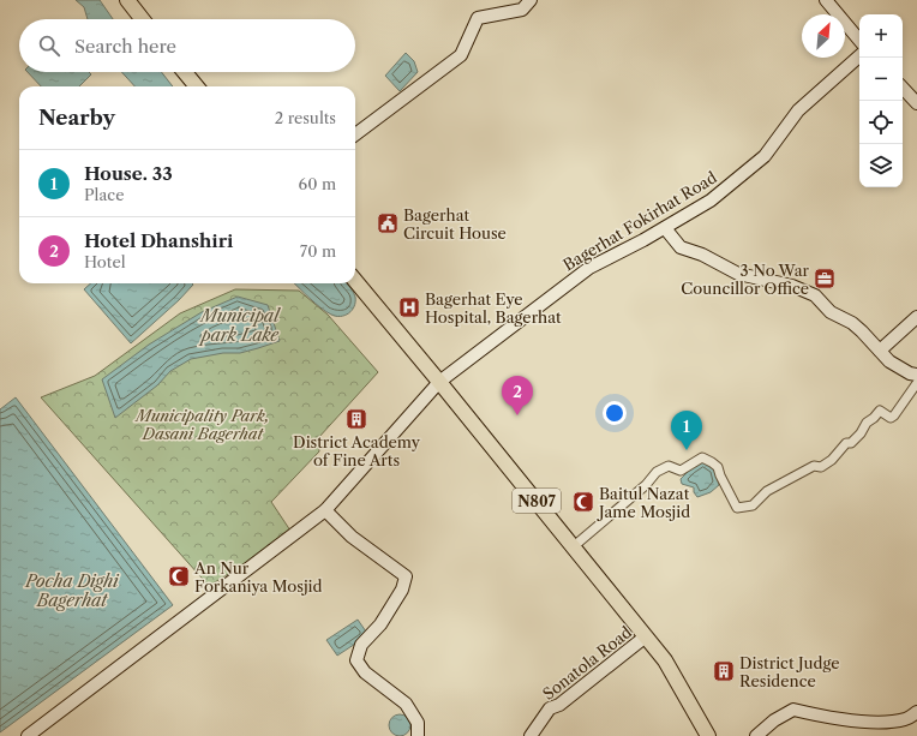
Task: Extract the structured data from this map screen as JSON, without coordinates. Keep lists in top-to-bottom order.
{
  "streets": {
    "highway": ["N807"],
    "street": ["Bagerhat Fokirhat Road", "Sonatola Road"]
  },
  "crossings": [
    ["Bagerhat Fokirhat Road", "N807"],
    ["N807", "Sonatola Road"]
  ],
  "water": ["Municipal park Lake", "Pocha Dighi Bagerhat"],
  "parks": ["Municipality Park, Dasani Bagerhat"],
  "places": {
    "public building": ["Bagerhat Circuit House"],
    "office": ["3 No War Councillor Office"],
    "hospital": ["Bagerhat Eye Hospital, Bagerhat"],
    "building": ["District Academy of Fine Arts", "District Judge Residence"],
    "mosque": ["Baitul Nazat Jame Mosjid", "An Nur Forkaniya Mosjid"]
  },
  "north": "top right",
  "page": {
    "map_buttons": ["+", "−"],
    "search": "Search here",
    "heading": ["Nearby", "2 results"],
    "list": [
      {
        "mark": "1",
        "name": "House. 33",
        "note": "Place",
        "value": "60 m"
      },
      {
        "mark": "2",
        "name": "Hotel Dhanshiri",
        "note": "Hotel",
        "value": "70 m"
      }
    ],
    "pins": ["2", "1"]
  }
}
